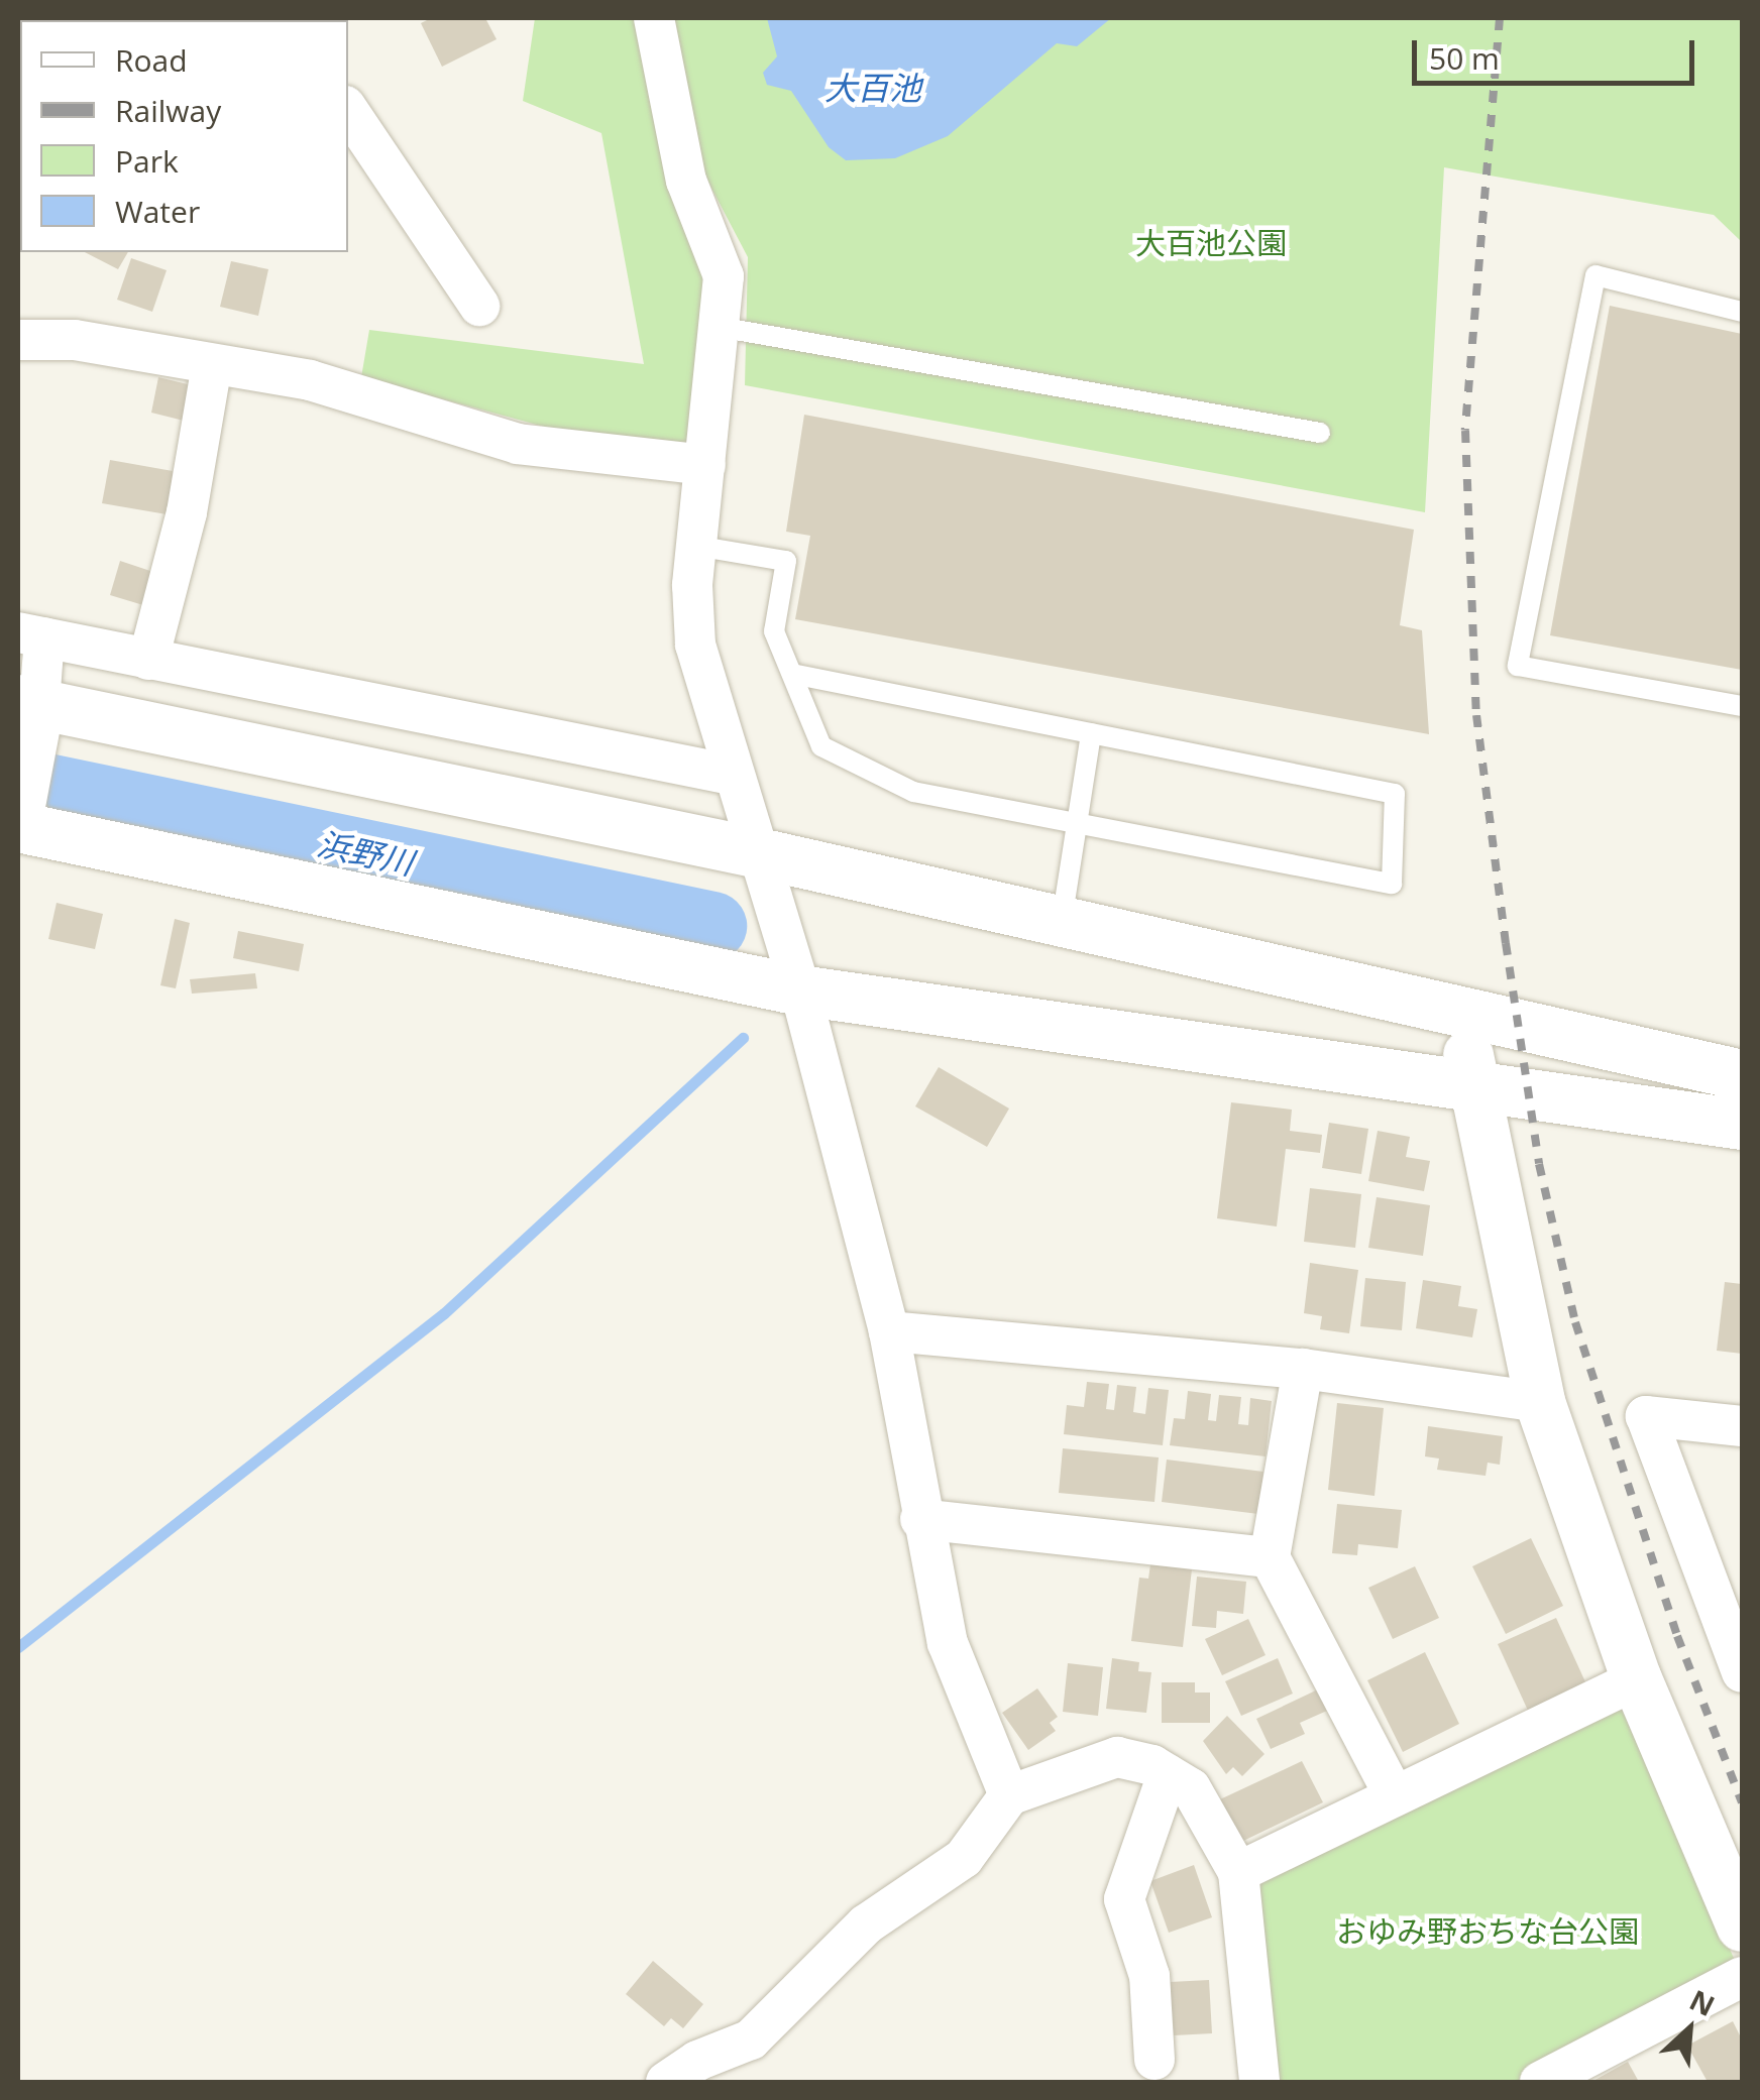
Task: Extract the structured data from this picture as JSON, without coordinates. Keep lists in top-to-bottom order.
{
  "water": ["大百池", "浜野川"],
  "parks": ["大百池公園", "おゆみ野おちな台公園"],
  "legend": [
    "Road",
    "Railway",
    "Park",
    "Water"
  ],
  "scale_bar": "50 m",
  "north": "top right"
}
